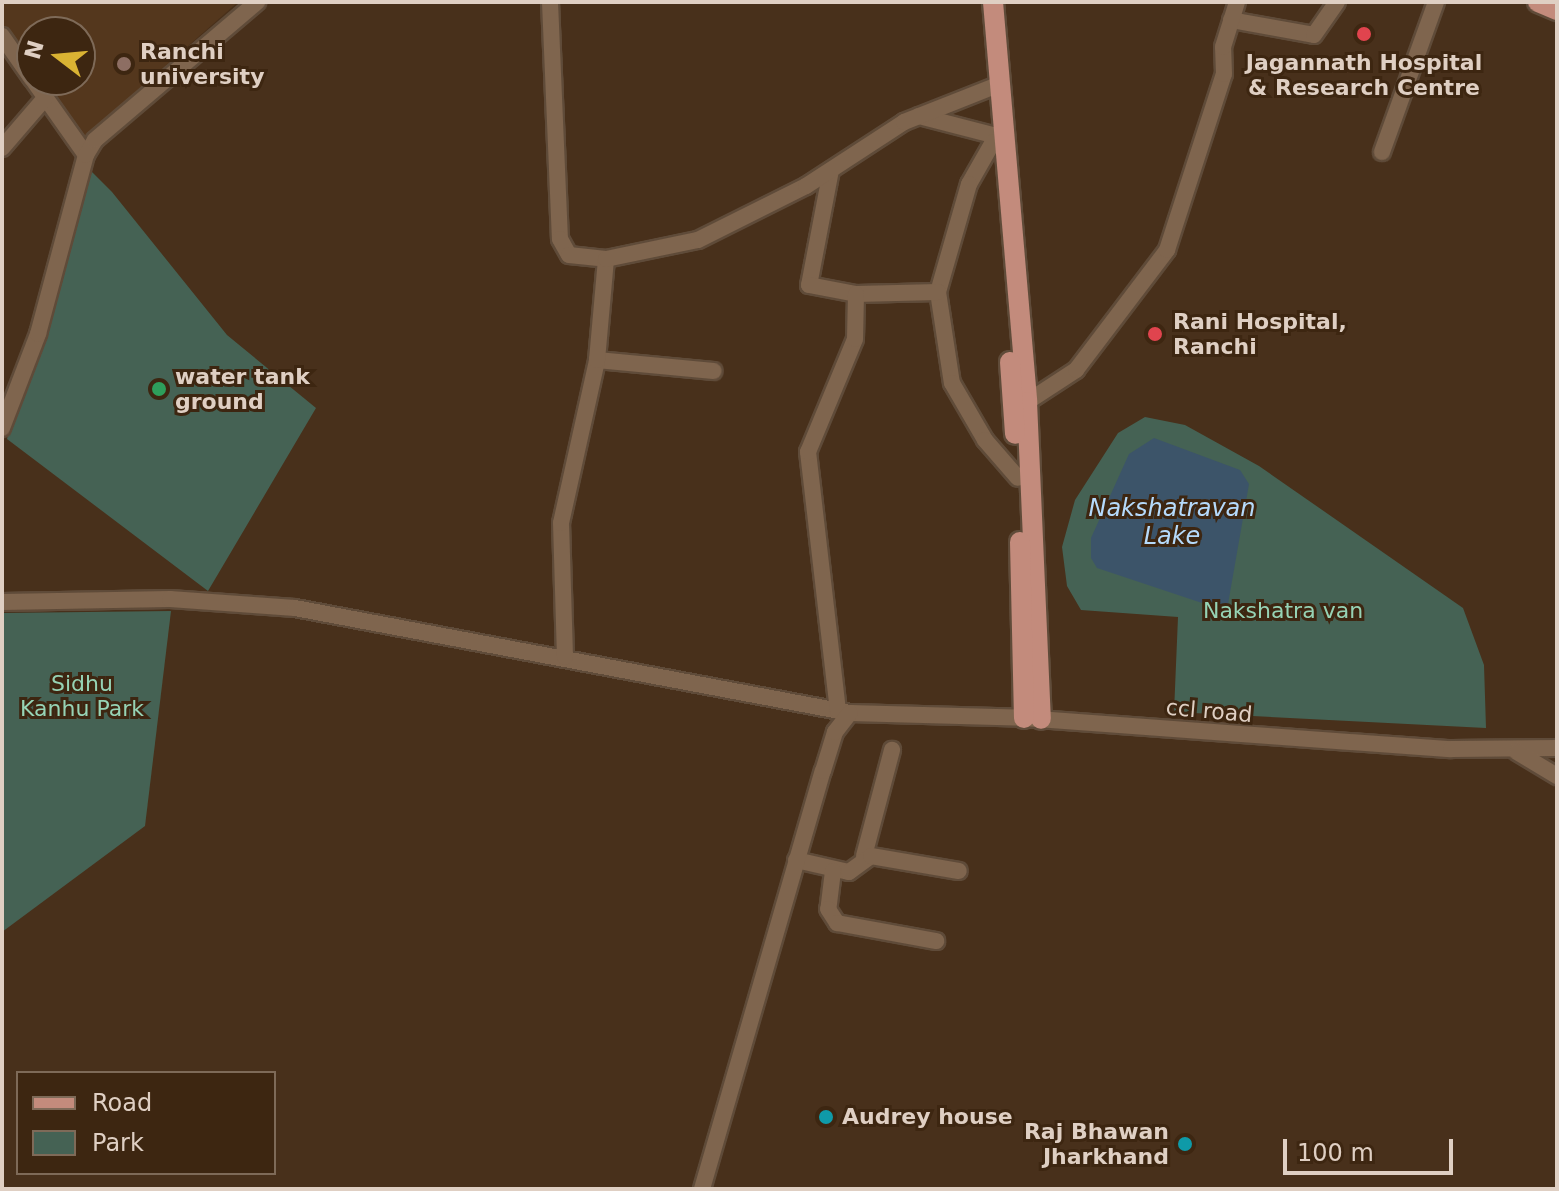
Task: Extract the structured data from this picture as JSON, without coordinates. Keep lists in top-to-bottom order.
{
  "streets": {
    "street": ["ccl road"]
  },
  "water": ["Nakshatravan Lake"],
  "parks": ["Nakshatra van", "Sidhu Kanhu Park"],
  "places": [
    "Jagannath Hospital & Research Centre",
    "Ranchi university",
    "Rani Hospital, Ranchi",
    "water tank ground",
    "Audrey house",
    "Raj Bhawan Jharkhand"
  ],
  "legend": ["Road", "Park"],
  "scale_bar": "100 m",
  "north": "left"
}
